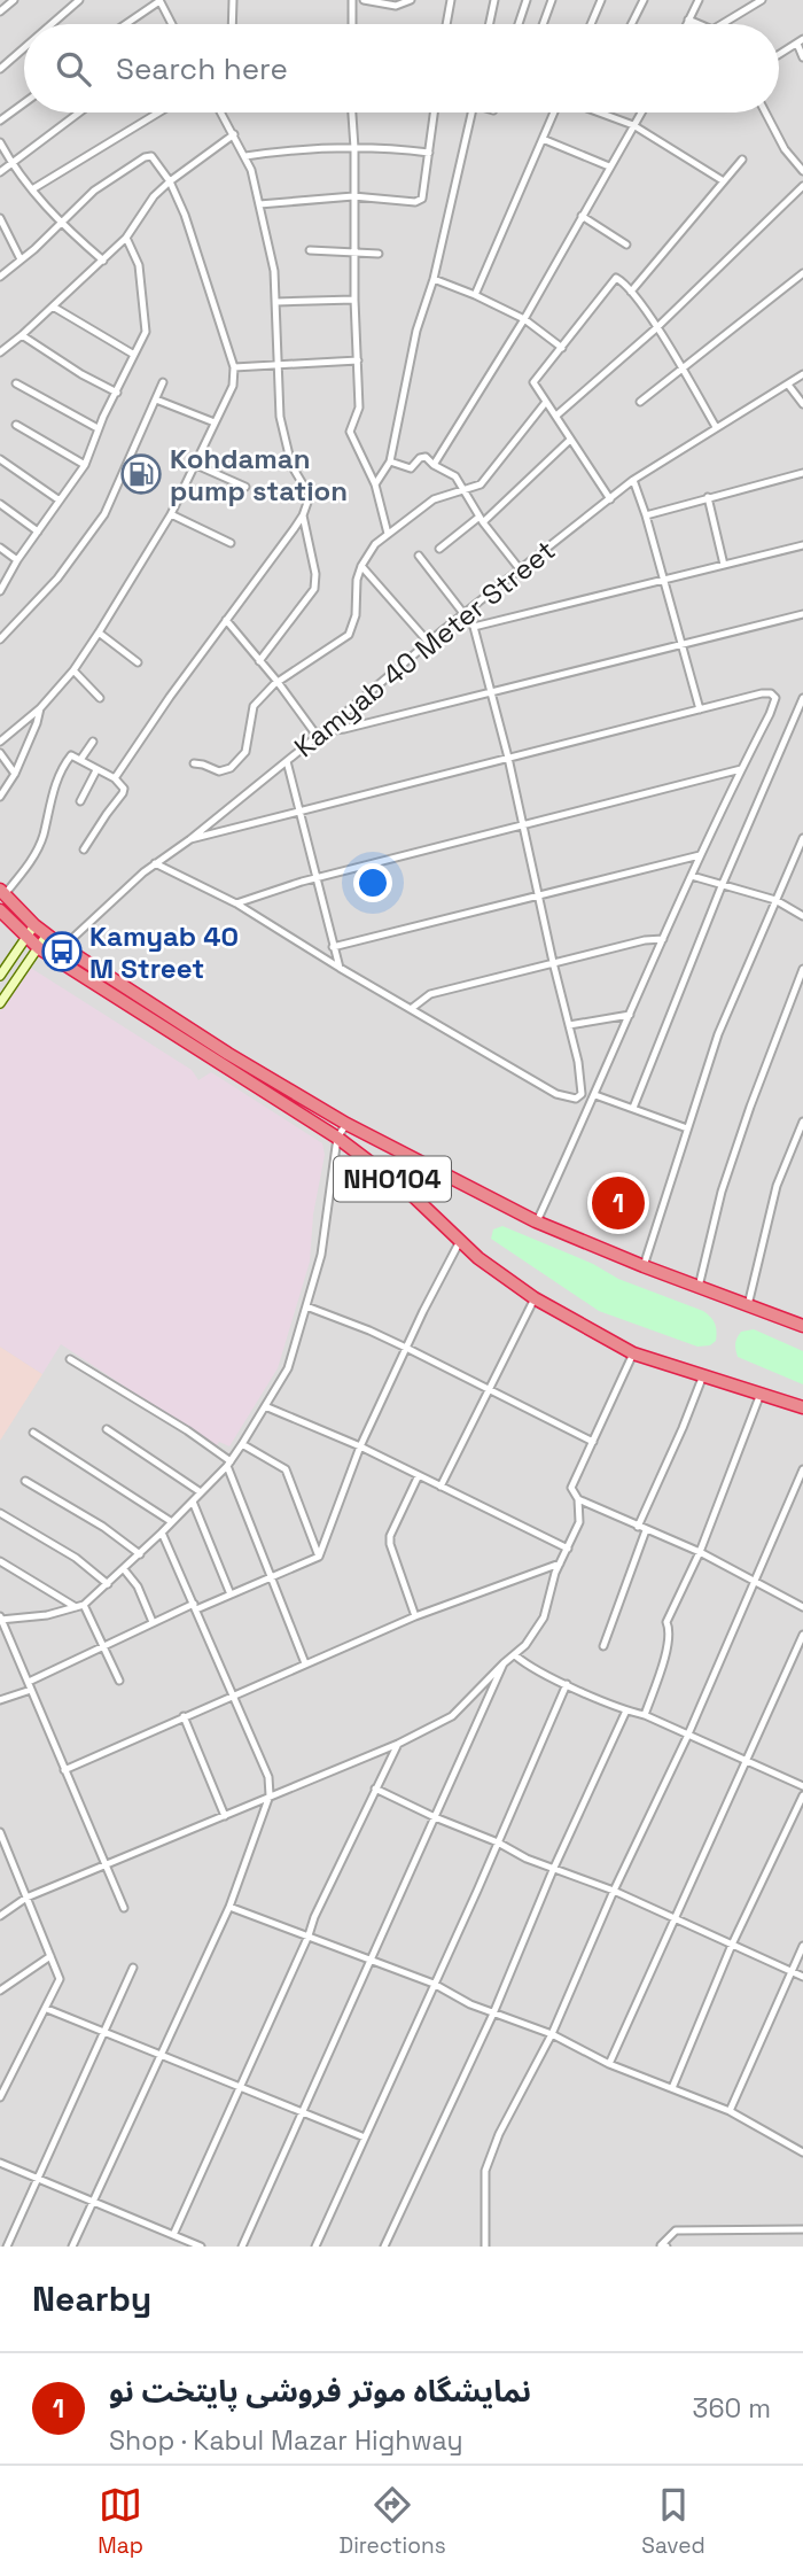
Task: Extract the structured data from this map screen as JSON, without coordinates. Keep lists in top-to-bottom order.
{
  "streets": {
    "highway": ["NH0104"],
    "street": ["Kamyab 40 Meter Street"]
  },
  "crossings": [
    ["Kamyab 40 Meter Street", "NH0104"]
  ],
  "places": {
    "fuel station": ["Kohdaman pump station"],
    "bus stop": ["Kamyab 40 M Street"]
  },
  "page": {
    "search": "Search here",
    "pins": "1",
    "heading": "Nearby",
    "list": [
      {
        "mark": "1",
        "name": "نمایشگاه موتر فروشی پایتخت نو",
        "note": "Shop · Kabul Mazar Highway",
        "value": "360 m"
      }
    ],
    "nav": ["Map", "Directions", "Saved"]
  }
}
